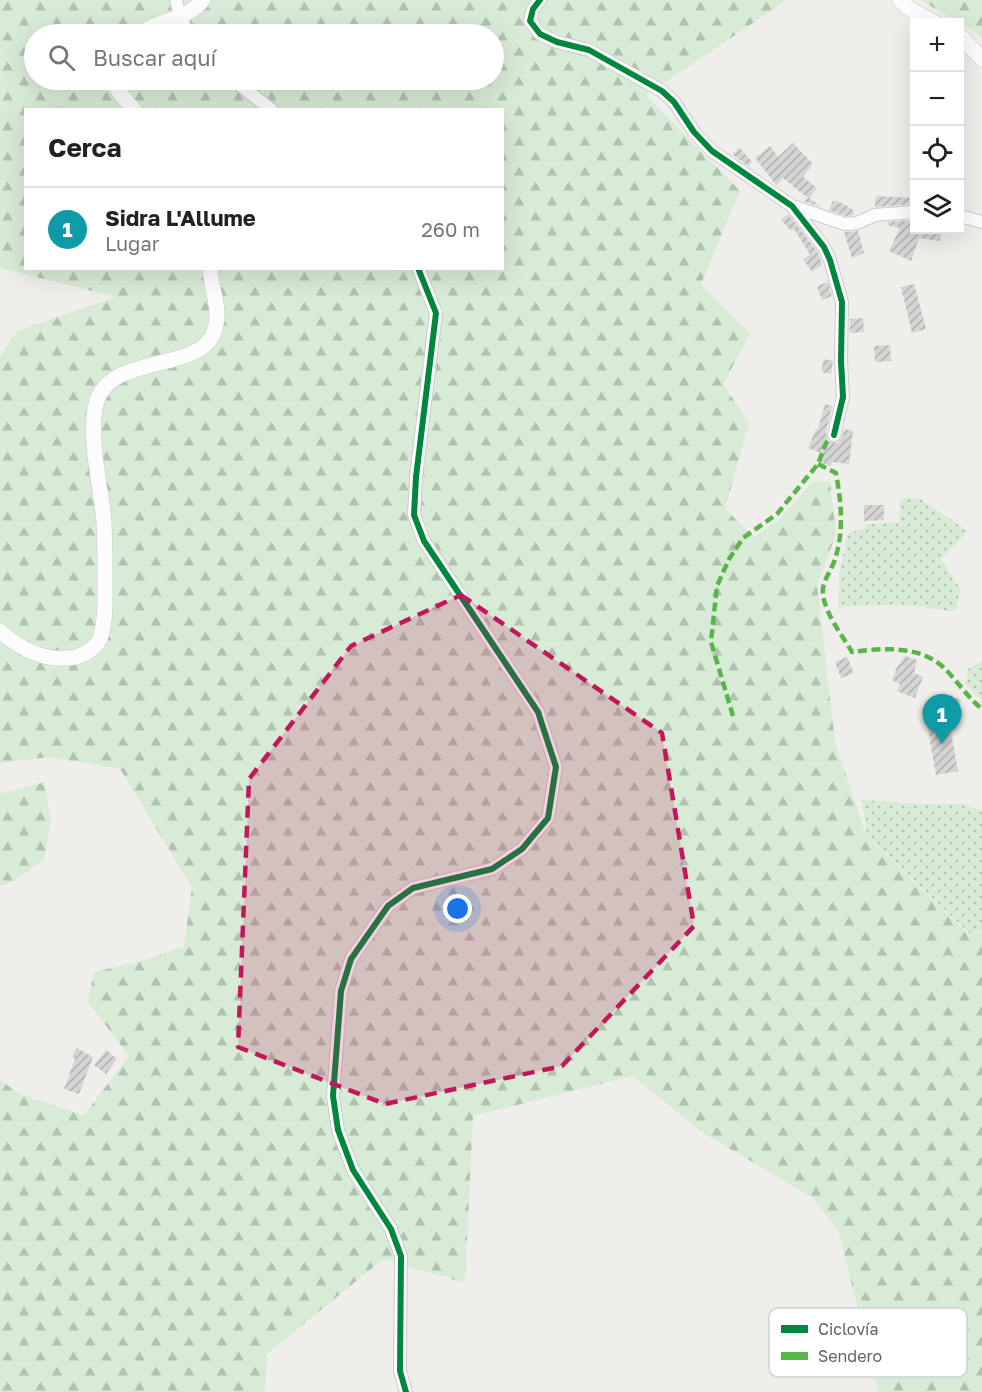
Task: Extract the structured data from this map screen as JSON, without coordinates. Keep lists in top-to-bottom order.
{
  "legend": ["Ciclovía", "Sendero"],
  "page": {
    "map_buttons": ["+", "−"],
    "search": "Buscar aquí",
    "heading": "Cerca",
    "list": [
      {
        "mark": "1",
        "name": "Sidra L'Allume",
        "note": "Lugar",
        "value": "260 m"
      }
    ],
    "pins": "1"
  }
}
